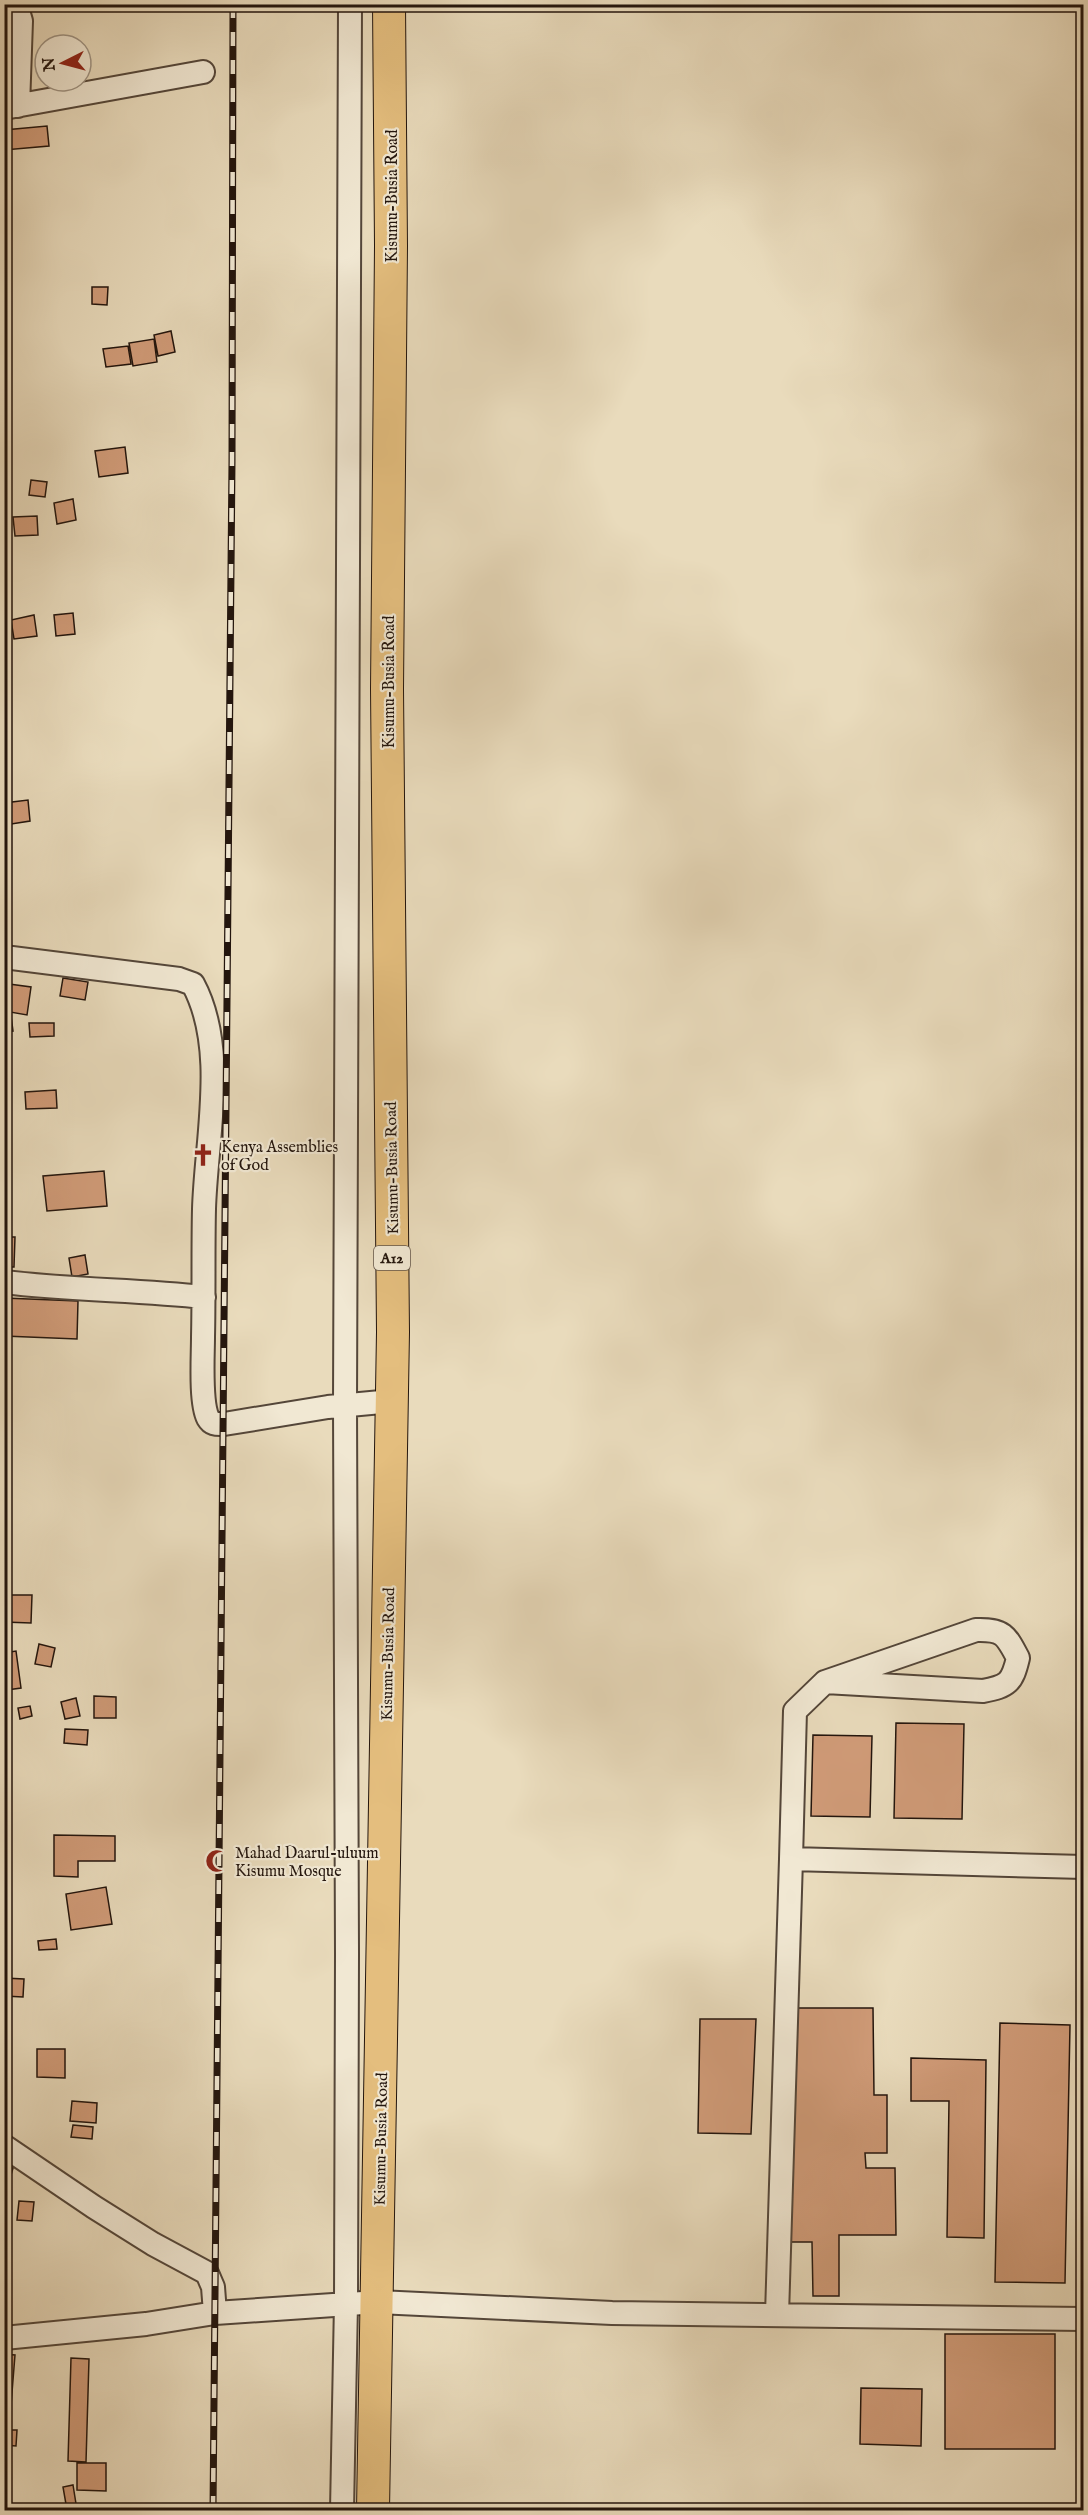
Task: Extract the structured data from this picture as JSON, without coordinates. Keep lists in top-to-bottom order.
{
  "streets": {
    "highway": ["Kisumu-Busia Road", "A12"]
  },
  "places": {
    "church": ["Kenya Assemblies of God"],
    "mosque": ["Mahad Daarul-uluum Kisumu Mosque"]
  },
  "north": "left"
}
